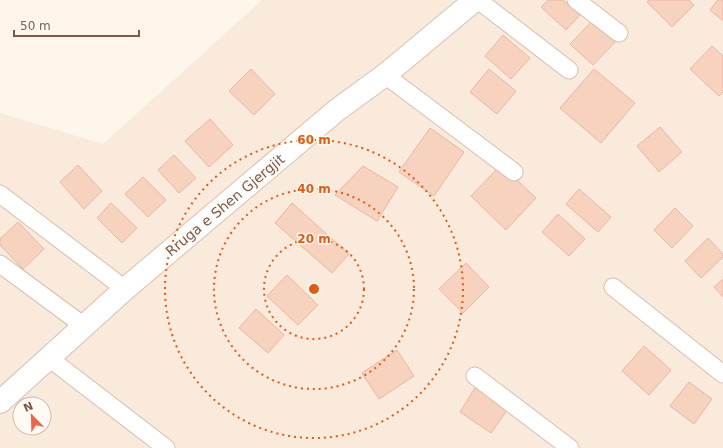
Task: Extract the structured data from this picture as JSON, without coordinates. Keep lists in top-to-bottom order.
{
  "streets": {
    "street": ["Rruga e Shen Gjergjit"]
  },
  "scale_bar": "50 m",
  "north": "top left",
  "rings": ["60 m", "40 m", "20 m"]
}
